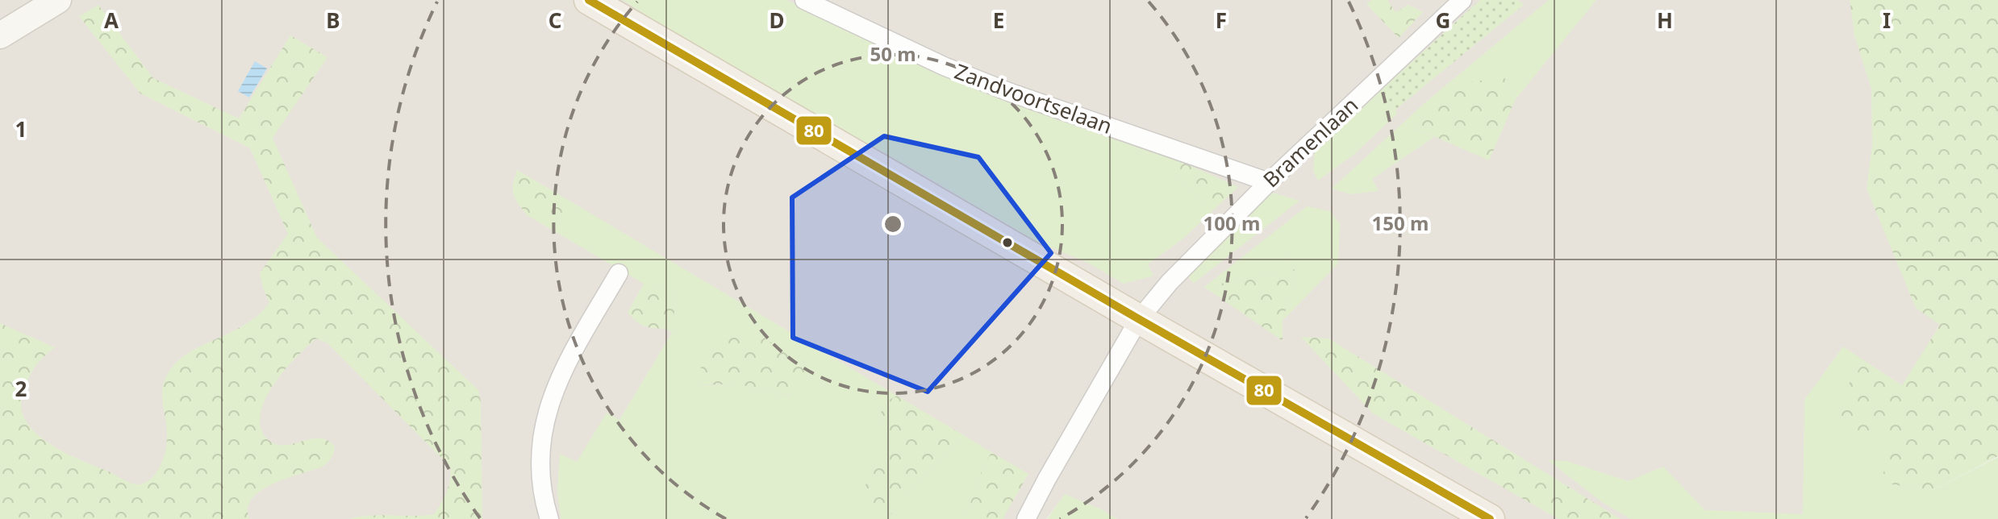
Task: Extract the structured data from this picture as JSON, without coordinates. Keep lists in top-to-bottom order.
{
  "streets": {
    "street": ["Zandvoortselaan", "Bramenlaan"]
  },
  "crossings": [
    ["Zandvoortselaan", "Bramenlaan"]
  ],
  "lines": ["transit line 80"],
  "grid": {
    "columns": [
      "A",
      "B",
      "C",
      "D",
      "E",
      "F",
      "G",
      "H",
      "I"
    ],
    "rows": ["1", "2"]
  },
  "rings": ["50 m", "100 m", "150 m"]
}
